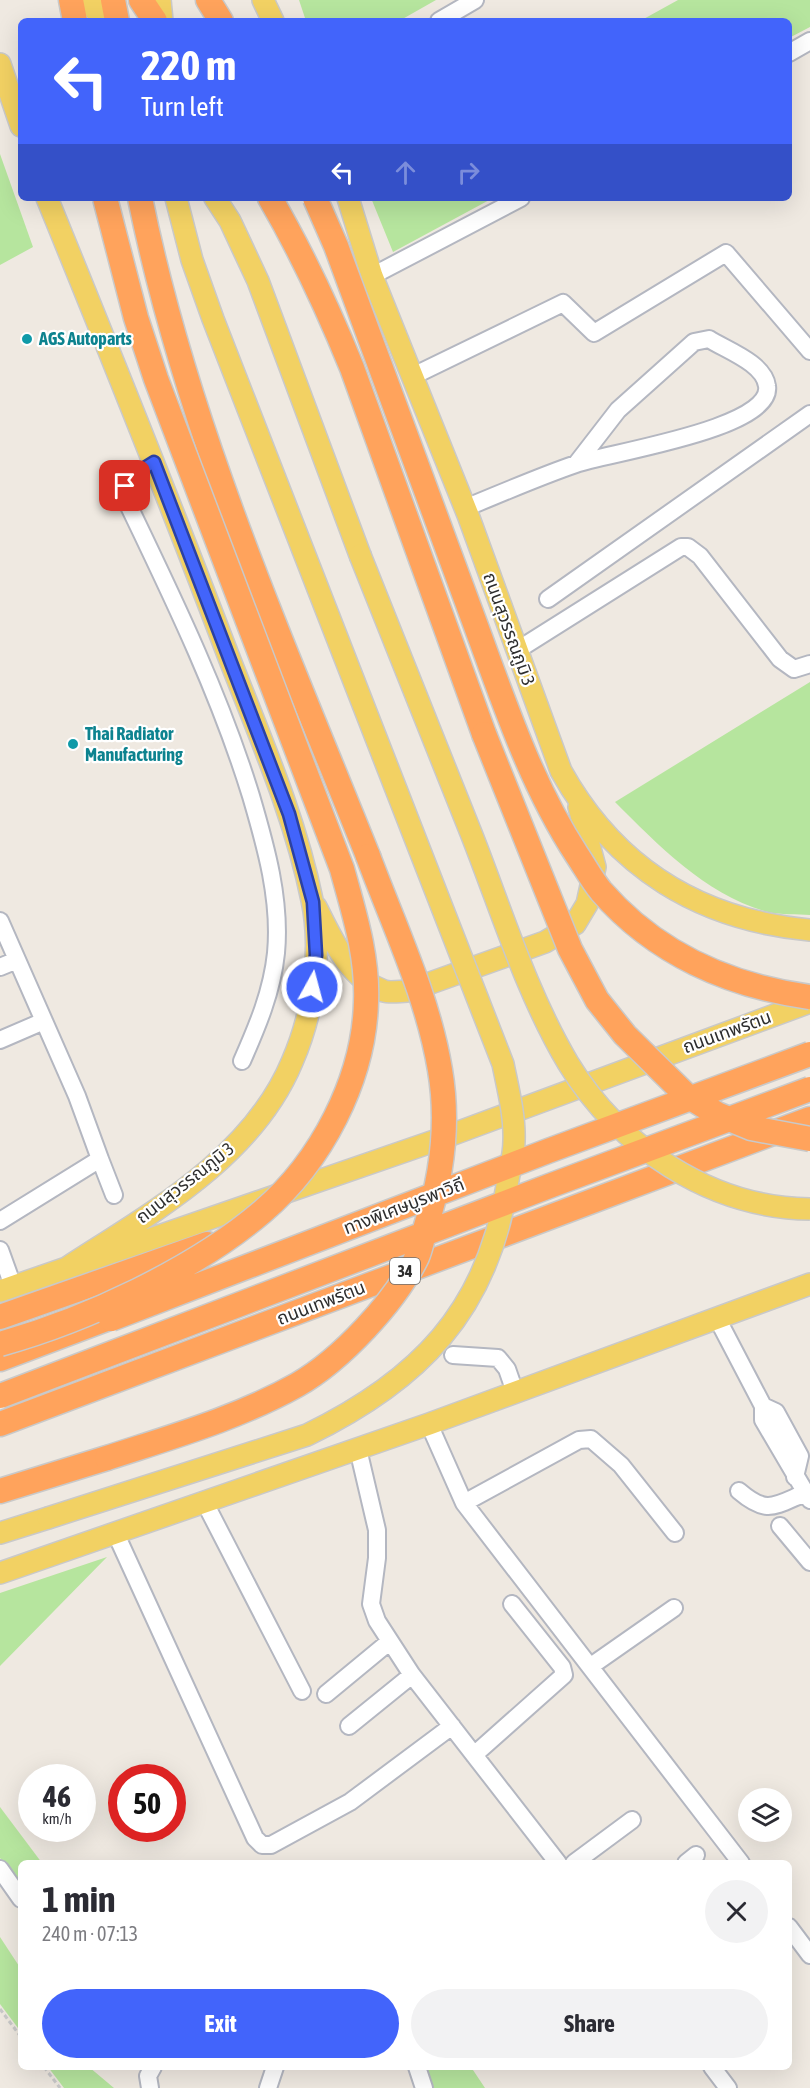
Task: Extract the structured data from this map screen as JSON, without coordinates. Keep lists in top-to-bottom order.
{
  "streets": {
    "highway": ["ถนนเทพรัตน", "ทางพิเศษบูรพาวิถี", "34"],
    "main road": ["ถนนสุวรรณภูมิ 3"]
  },
  "crossings": [
    ["ถนนสุวรรณภูมิ 3", "ถนนเทพรัตน"]
  ],
  "places": ["AGS Autoparts", "Thai Radiator Manufacturing"],
  "page": {
    "turn": ["220 m", "Turn left"],
    "speed": "46 km/h",
    "limit": "50",
    "heading": ["1 min", "240 m · 07:13"],
    "buttons": ["Exit", "Share"]
  }
}
